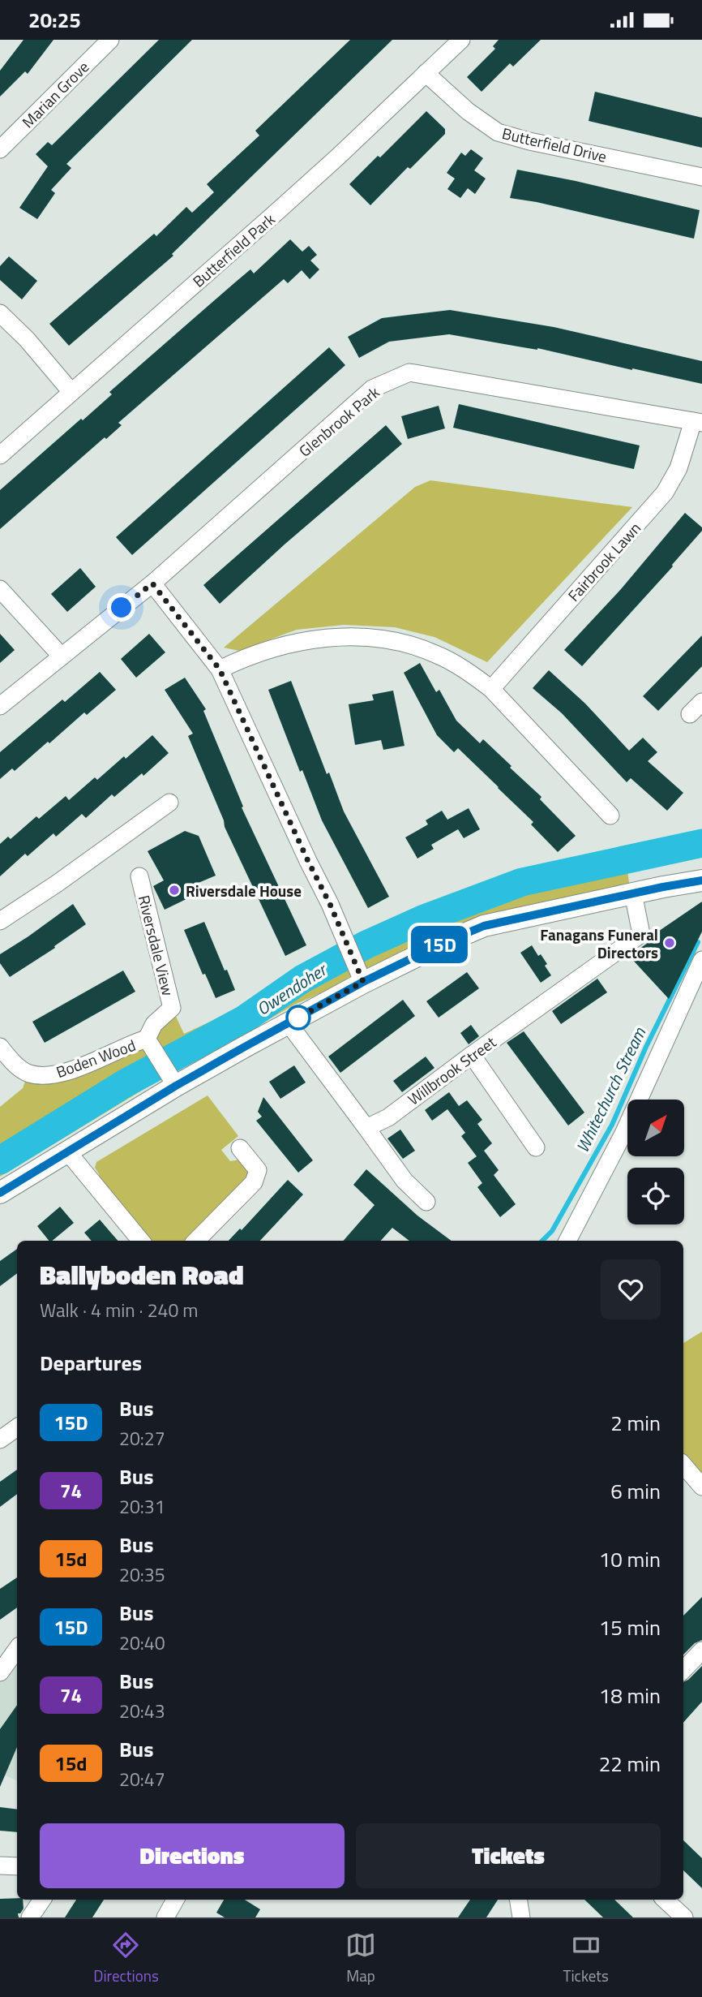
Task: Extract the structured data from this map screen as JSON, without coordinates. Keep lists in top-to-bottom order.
{
  "streets": {
    "street": [
      "Marian Grove",
      "Butterfield Drive",
      "Butterfield Park",
      "Glenbrook Park",
      "Fairbrook Lawn",
      "Riversdale View",
      "Boden Wood",
      "Willbrook Street"
    ]
  },
  "crossings": [
    ["Butterfield Drive", "Butterfield Park"],
    ["Glenbrook Park", "Fairbrook Lawn"],
    ["Riversdale View", "Boden Wood"]
  ],
  "water": ["Owendoher", "Whitechurch Stream"],
  "places": ["Riversdale House", "Fanagans Funeral Directors"],
  "lines": ["bus line 15D"],
  "north": "top right",
  "page": {
    "status": "20:25",
    "on_map": "15D",
    "heading": [
      ["Ballyboden Road", "Walk · 4 min · 240 m"],
      "Departures"
    ],
    "list": [
      {
        "mark": "15D",
        "name": "Bus",
        "note": "20:27",
        "value": "2 min"
      },
      {
        "mark": "74",
        "name": "Bus",
        "note": "20:31",
        "value": "6 min"
      },
      {
        "mark": "15d",
        "name": "Bus",
        "note": "20:35",
        "value": "10 min"
      },
      {
        "mark": "15D",
        "name": "Bus",
        "note": "20:40",
        "value": "15 min"
      },
      {
        "mark": "74",
        "name": "Bus",
        "note": "20:43",
        "value": "18 min"
      },
      {
        "mark": "15d",
        "name": "Bus",
        "note": "20:47",
        "value": "22 min"
      }
    ],
    "buttons": ["Directions", "Tickets"],
    "tabs": ["Directions", "Map", "Tickets"]
  }
}
